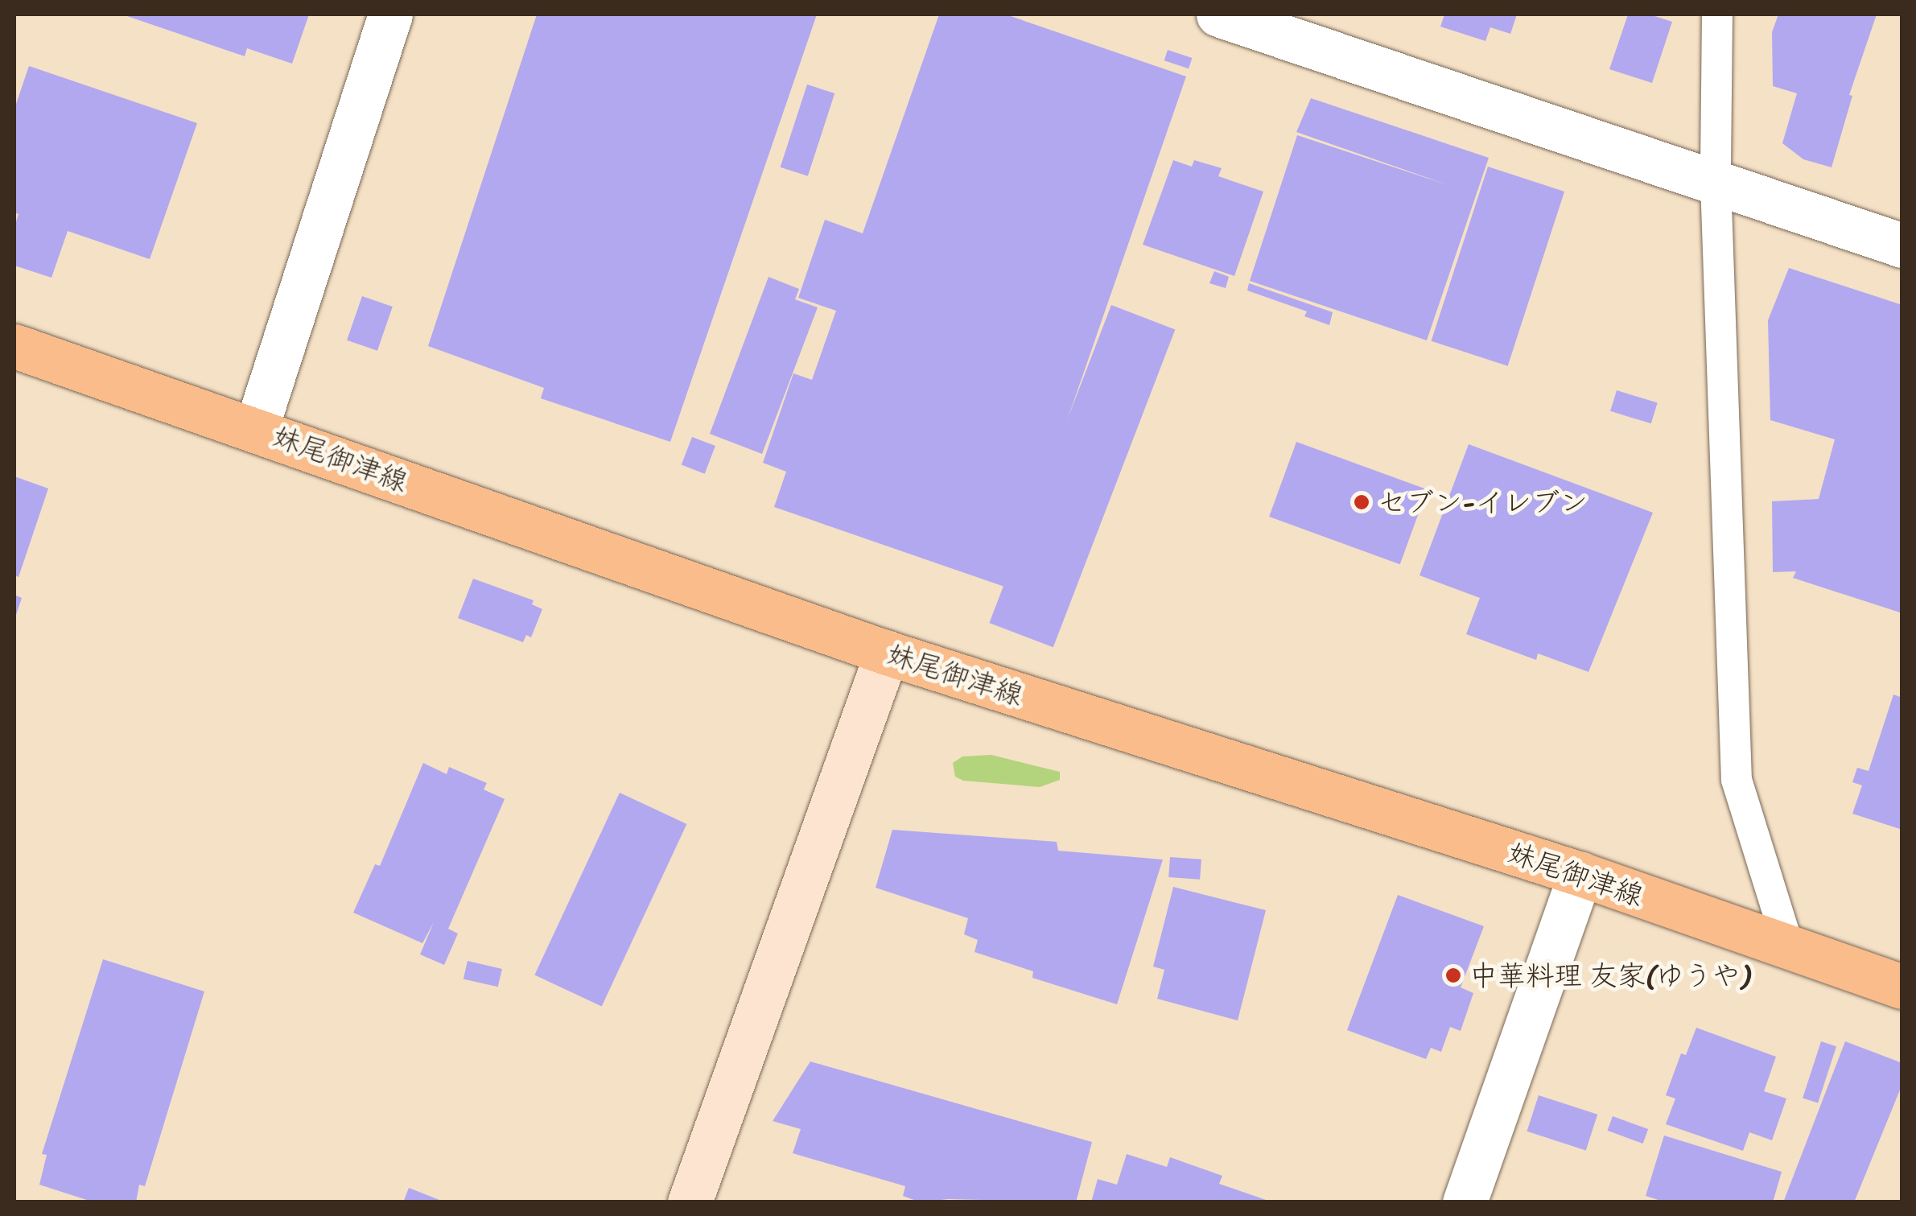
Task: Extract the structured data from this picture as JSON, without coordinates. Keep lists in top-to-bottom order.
{
  "streets": {
    "main road": ["妹尾御津線"]
  },
  "places": ["セブン-イレブン", "中華料理 友家(ゆうや)"]
}
